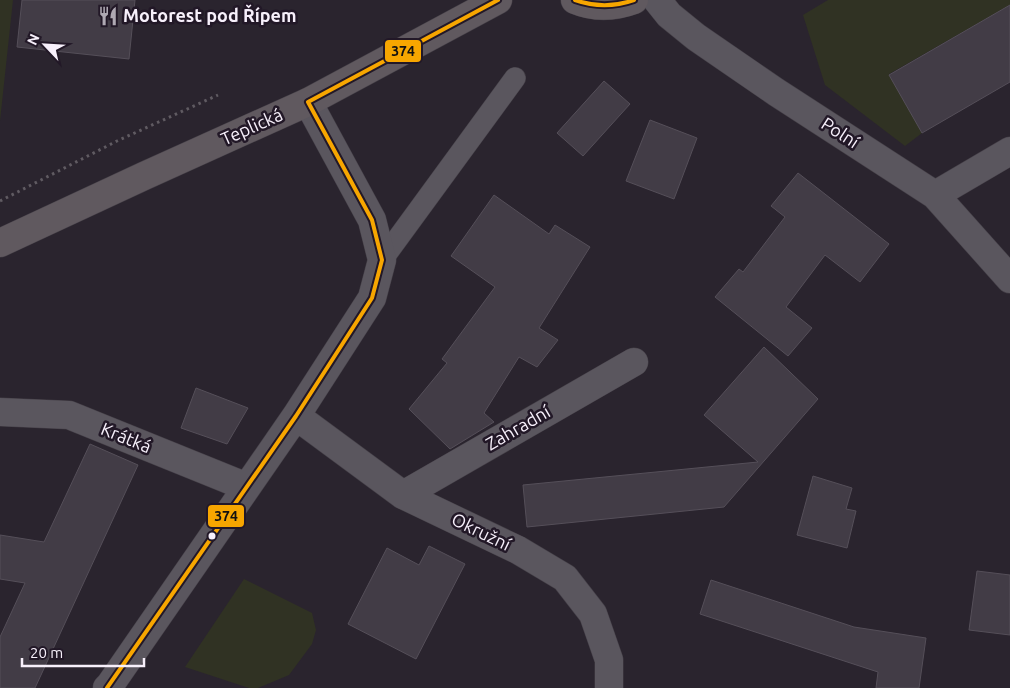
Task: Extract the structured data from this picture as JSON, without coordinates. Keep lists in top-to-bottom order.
{
  "streets": {
    "main road": ["Teplická"],
    "street": [
      "Polní",
      "Zahradní",
      "Krátká",
      "Okružní"
    ]
  },
  "crossings": [
    ["Zahradní", "Okružní"]
  ],
  "places": {
    "restaurant": ["Motorest pod Řípem"]
  },
  "lines": ["transit line 374"],
  "scale_bar": "20 m",
  "north": "top left"
}
